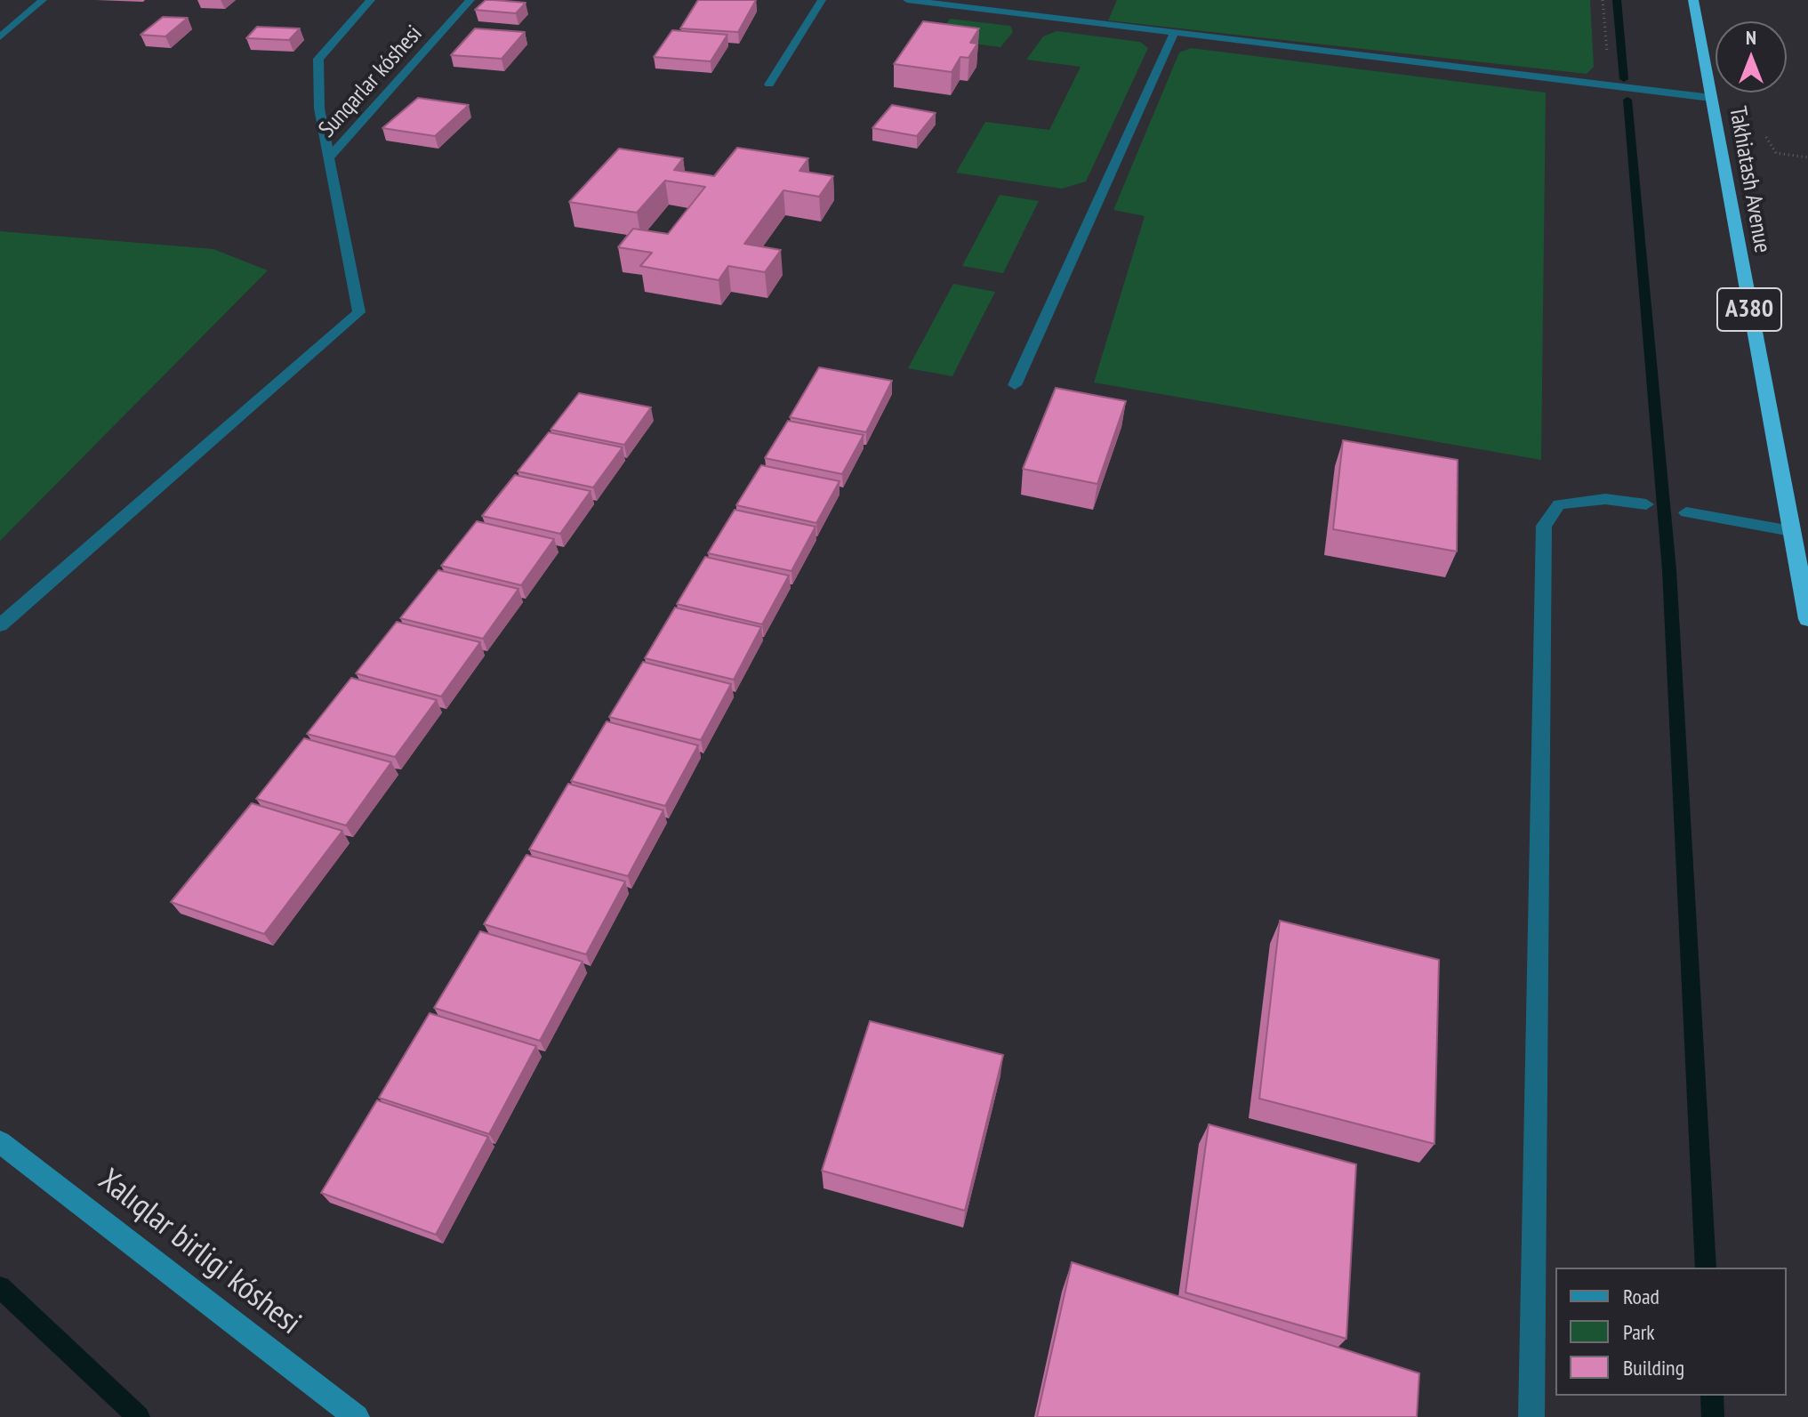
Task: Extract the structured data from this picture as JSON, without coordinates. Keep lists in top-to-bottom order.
{
  "streets": {
    "highway": ["Takhiatash Avenue", "A380"],
    "street": ["Sunqarlar kóshesi", "Xalıqlar birligi kóshesi"]
  },
  "legend": ["Road", "Park", "Building"],
  "north": "top"
}
